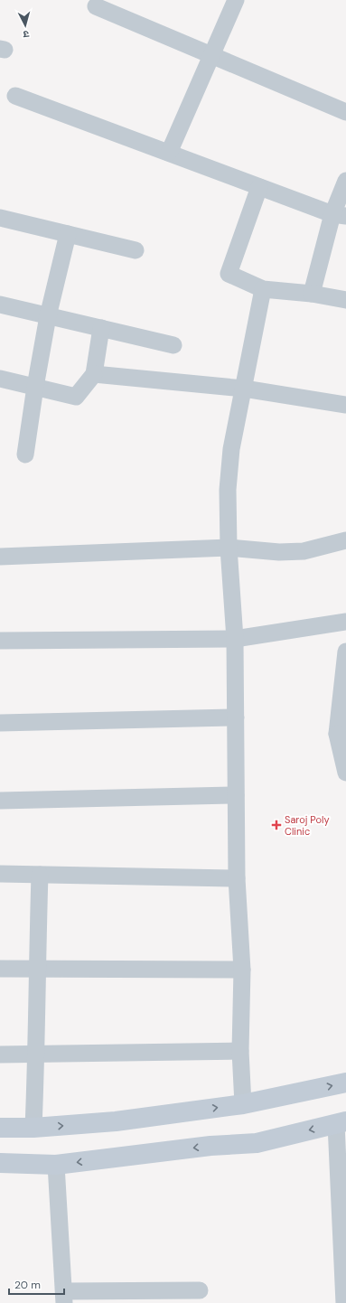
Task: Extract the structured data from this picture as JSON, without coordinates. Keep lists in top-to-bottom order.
{
  "places": {
    "health": ["Saroj Poly Clinic"]
  },
  "scale_bar": "20 m",
  "north": "bottom"
}
